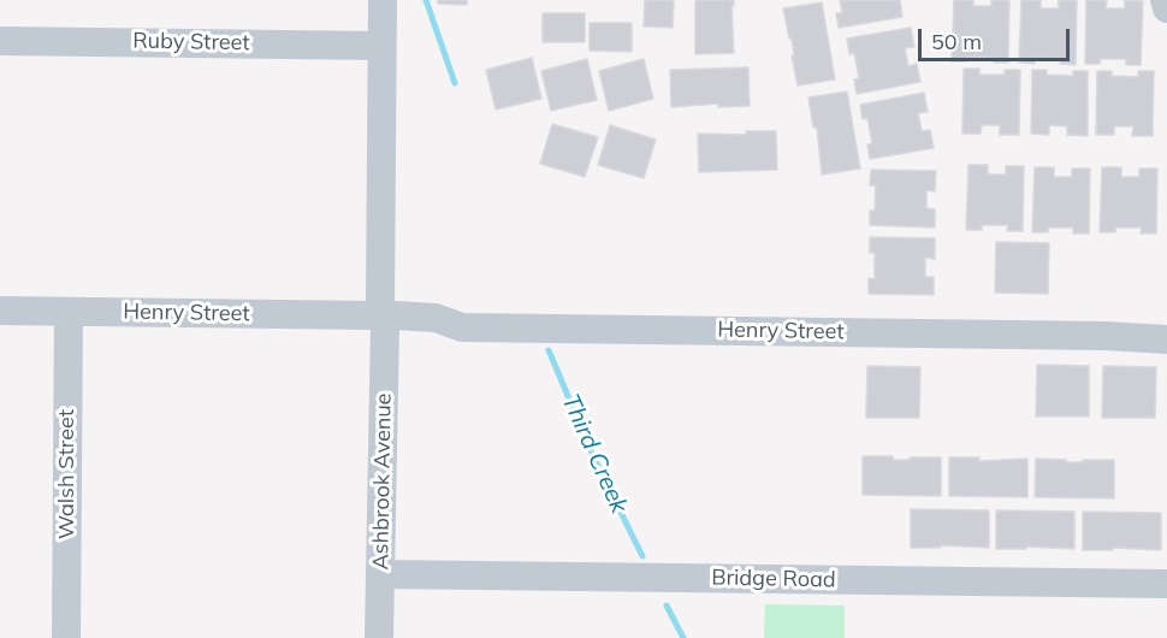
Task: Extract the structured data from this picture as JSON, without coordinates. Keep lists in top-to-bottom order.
{
  "streets": {
    "street": [
      "Ruby Street",
      "Henry Street",
      "Walsh Street",
      "Ashbrook Avenue",
      "Bridge Road"
    ]
  },
  "crossings": [
    ["Ruby Street", "Ashbrook Avenue"],
    ["Henry Street", "Walsh Street"],
    ["Henry Street", "Ashbrook Avenue"],
    ["Ashbrook Avenue", "Bridge Road"]
  ],
  "water": ["Third Creek"],
  "scale_bar": "50 m"
}
